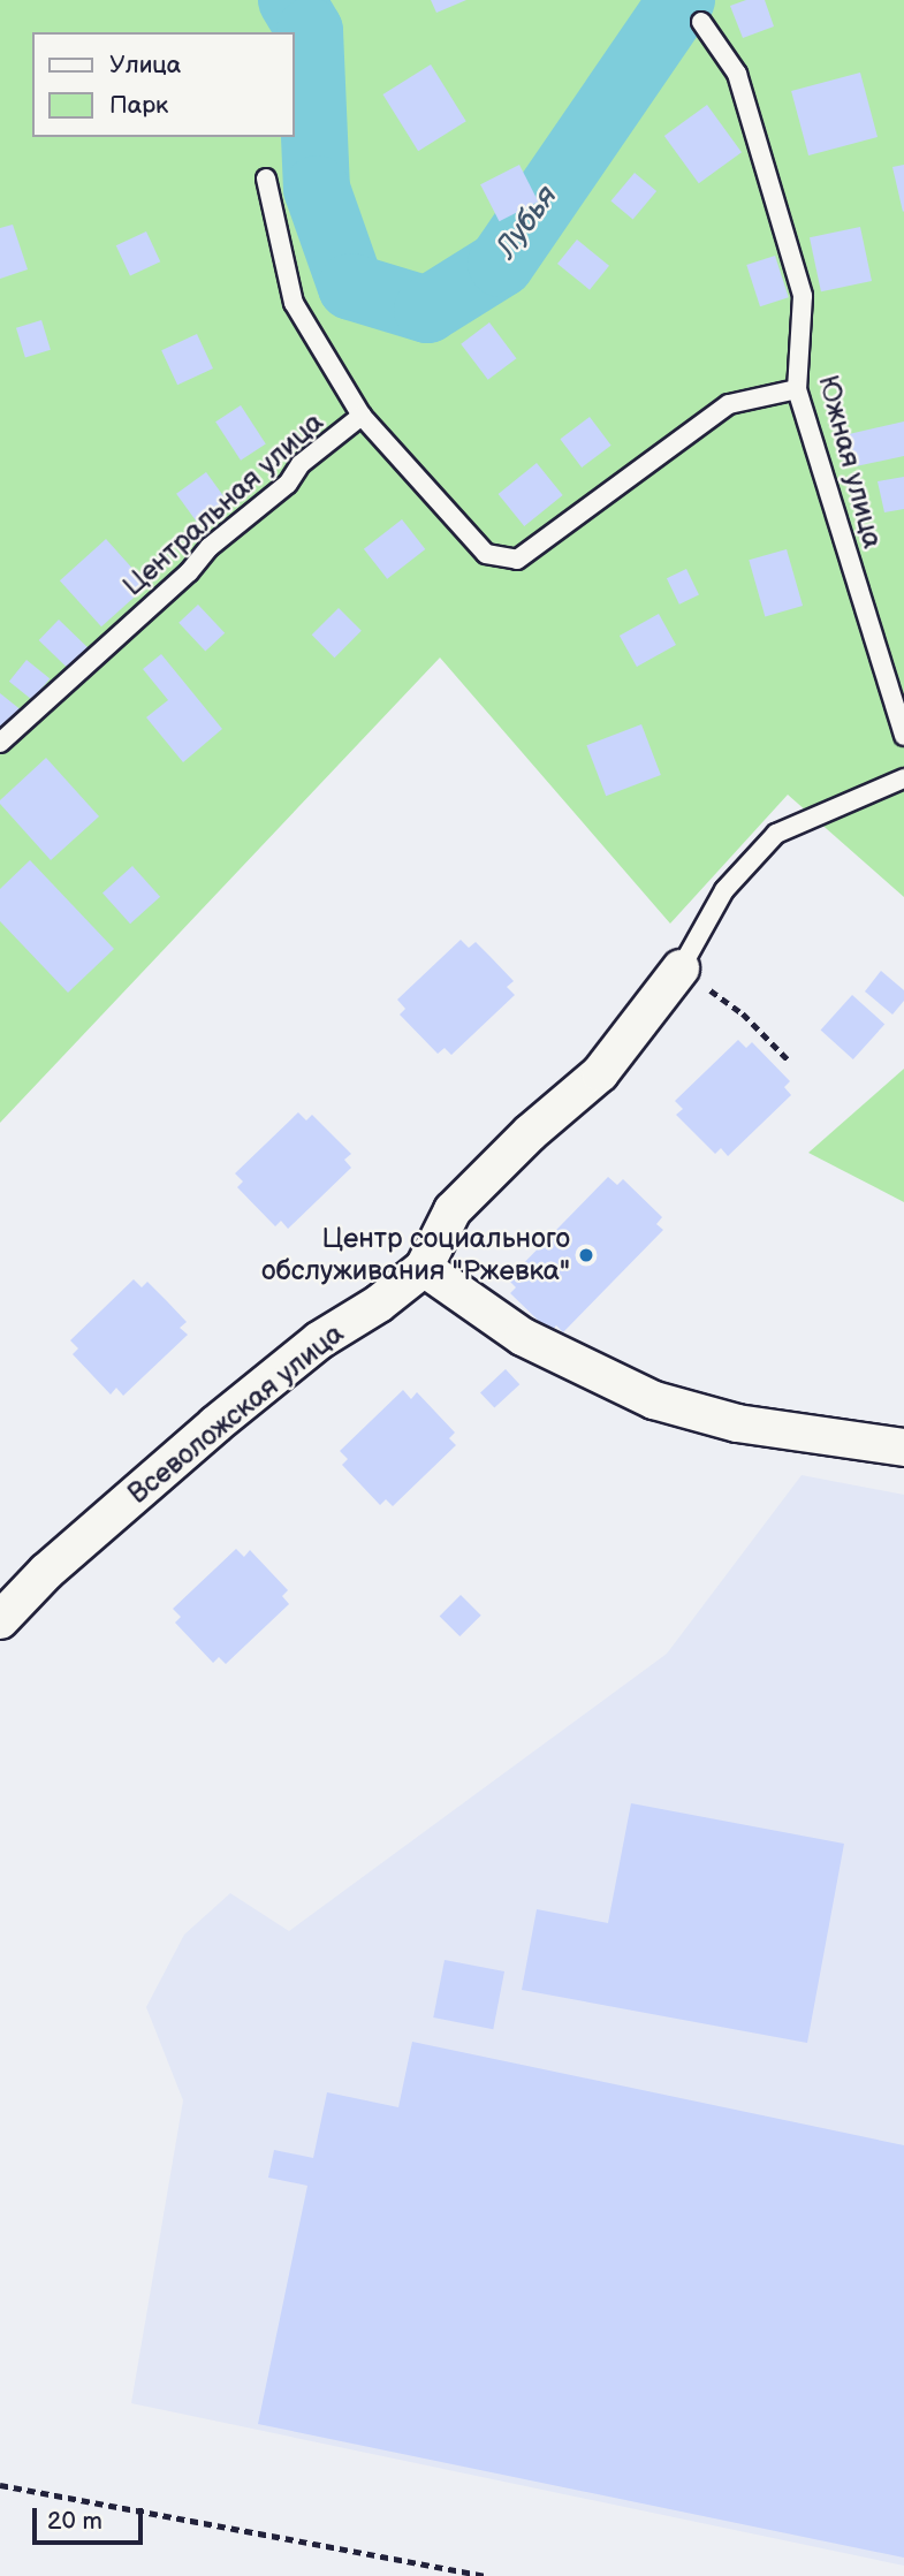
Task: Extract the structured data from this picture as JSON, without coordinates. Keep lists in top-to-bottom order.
{
  "streets": {
    "street": ["Всеволожская улица"],
    "lane": ["Южная улица", "Центральная улица"]
  },
  "crossings": [
    ["Южная улица", "Центральная улица"]
  ],
  "water": ["Лубья"],
  "places": ["Центр социального обслуживания \"Ржевка\""],
  "legend": ["Улица", "Парк"],
  "scale_bar": "20 m"
}
